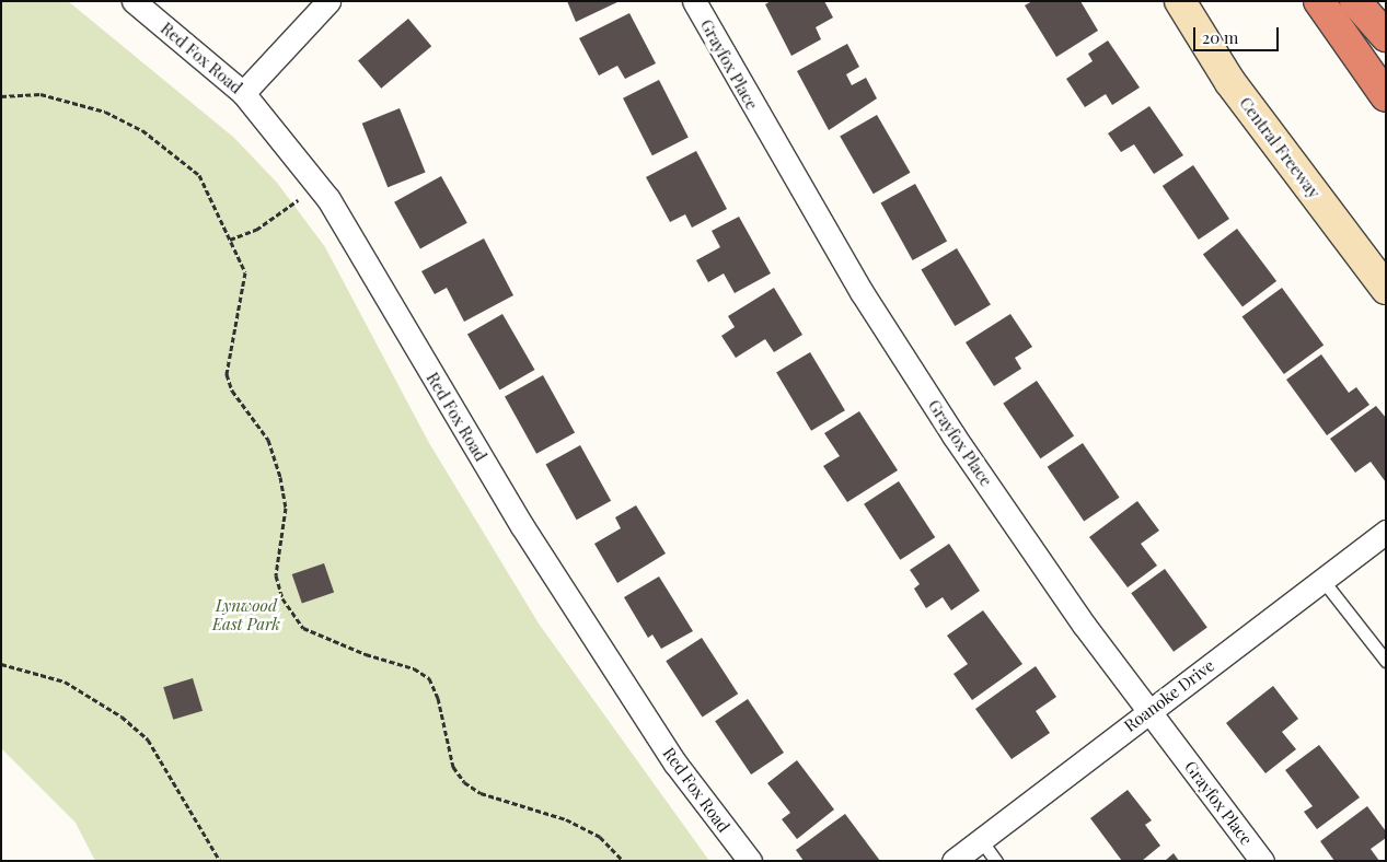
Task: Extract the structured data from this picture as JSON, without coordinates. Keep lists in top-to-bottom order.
{
  "streets": {
    "main road": ["Central Freeway"],
    "street": ["Red Fox Road", "Grayfox Place", "Roanoke Drive"]
  },
  "crossings": [
    ["Grayfox Place", "Roanoke Drive"]
  ],
  "parks": ["Lynwood East Park"],
  "scale_bar": "20 m"
}
